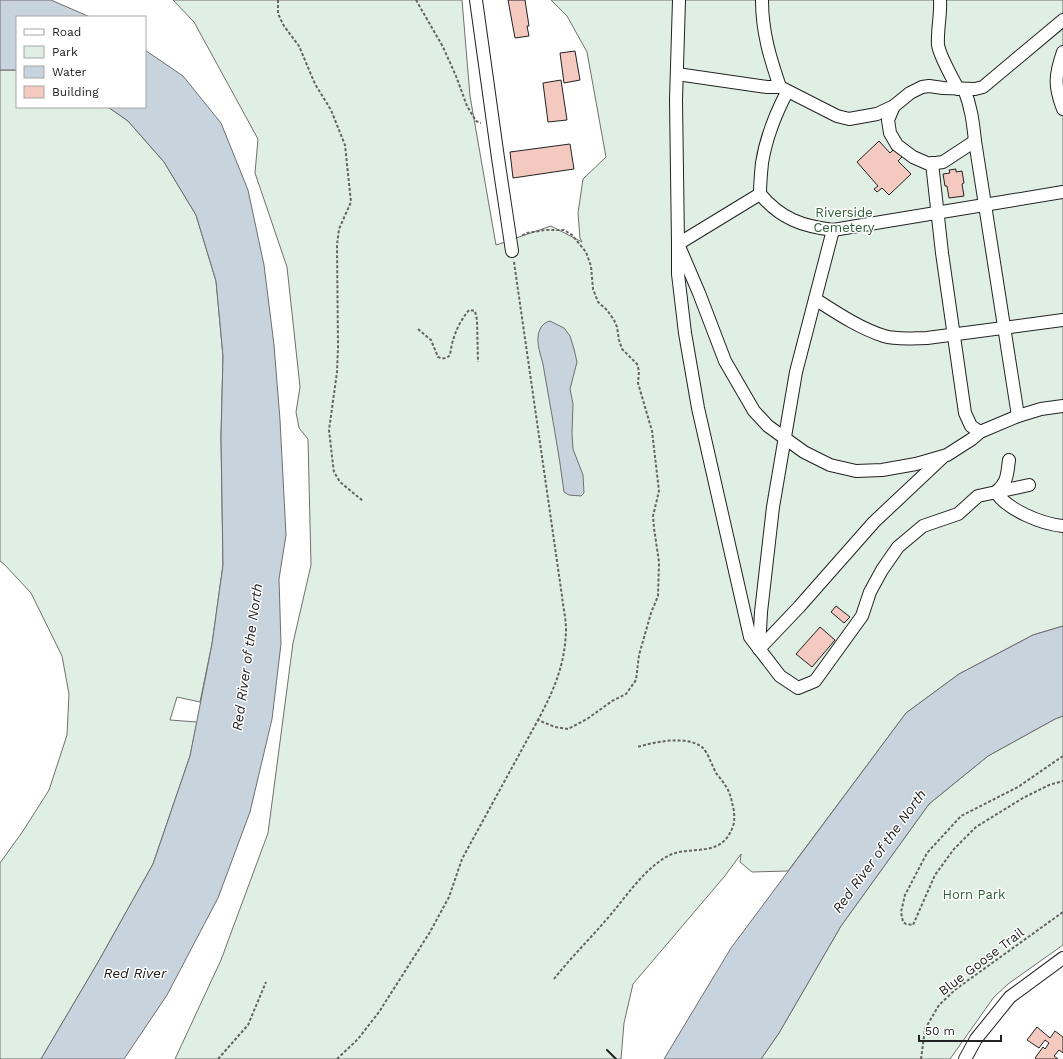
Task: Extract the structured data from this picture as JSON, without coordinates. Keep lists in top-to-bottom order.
{
  "streets": {
    "path": ["Blue Goose Trail"]
  },
  "water": ["Red River of the North", "Red River"],
  "parks": ["Riverside Cemetery", "Horn Park"],
  "legend": [
    "Road",
    "Park",
    "Water",
    "Building"
  ],
  "scale_bar": "50 m"
}
